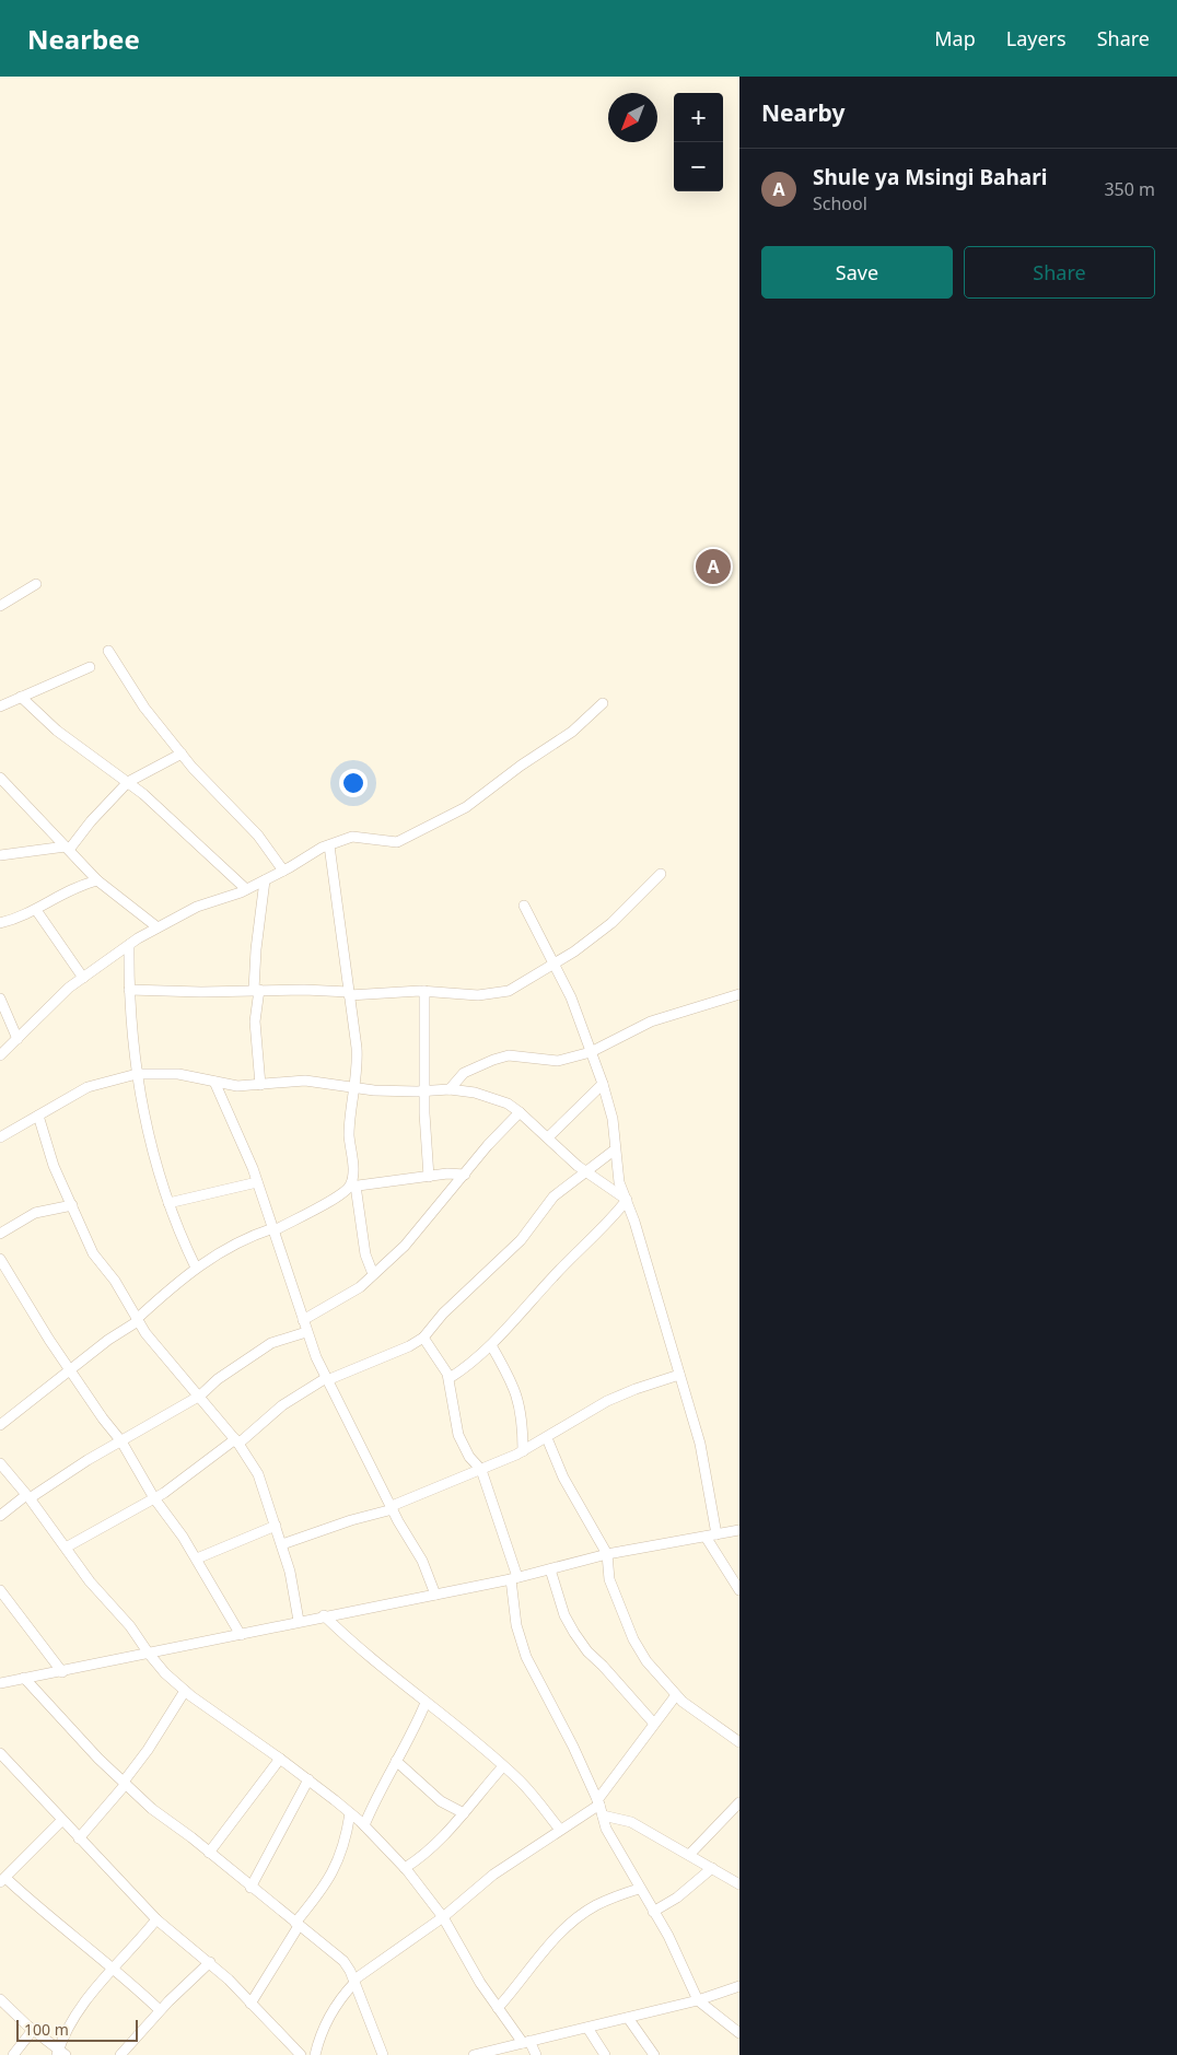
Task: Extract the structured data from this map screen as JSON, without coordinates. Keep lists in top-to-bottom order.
{
  "scale_bar": "100 m",
  "north": "bottom left",
  "page": {
    "header": "Nearbee",
    "nav": ["Map", "Layers", "Share"],
    "heading": "Nearby",
    "map_buttons": ["+", "−"],
    "list": [
      {
        "mark": "A",
        "name": "Shule ya Msingi Bahari",
        "note": "School",
        "value": "350 m"
      }
    ],
    "buttons": ["Save", "Share"],
    "pins": "A",
    "scale": "100 m"
  }
}
